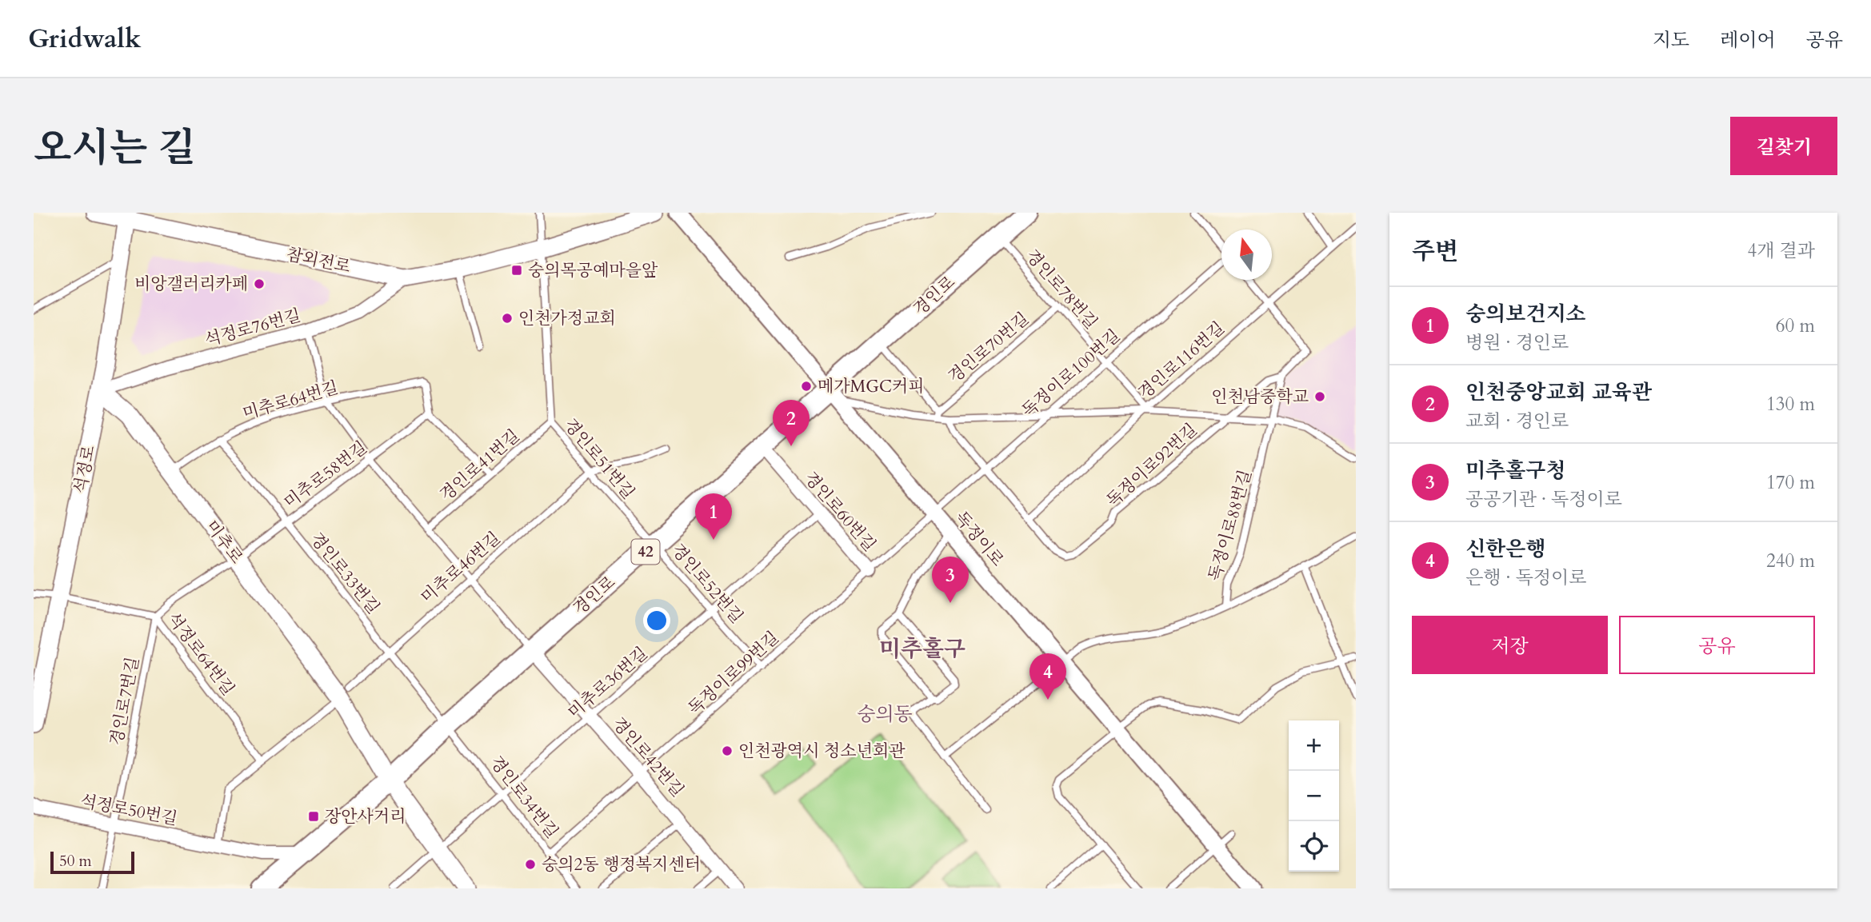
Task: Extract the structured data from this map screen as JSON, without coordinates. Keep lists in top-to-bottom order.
{
  "streets": {
    "main road": [
      "참외전로",
      "경인로",
      "석정로",
      "미추로",
      "42"
    ],
    "street": [
      "석정로76번길",
      "경인로60번길",
      "독정이로",
      "경인로42번길",
      "석정로50번길"
    ],
    "lane": [
      "경인로78번길",
      "경인로70번길",
      "경인로116번길",
      "독정이로100번길",
      "미추로64번길",
      "경인로51번길",
      "경인로41번길",
      "독정이로92번길",
      "미추로58번길",
      "독정이로88번길",
      "미추로46번길",
      "경인로33번길",
      "경인로52번길",
      "석정로64번길",
      "독정이로99번길",
      "미추로36번길",
      "경인로7번길",
      "경인로34번길"
    ]
  },
  "crossings": [
    ["참외전로", "석정로76번길"],
    ["참외전로", "경인로51번길"],
    ["참외전로", "석정로"],
    ["경인로78번길", "경인로"],
    ["경인로78번길", "경인로70번길"],
    ["경인로78번길", "경인로116번길"],
    ["경인로78번길", "독정이로100번길"],
    ["경인로", "경인로51번길"],
    ["경인로", "경인로60번길"],
    ["경인로", "독정이로"],
    ["경인로", "미추로"],
    ["경인로", "경인로33번길"],
    ["경인로", "경인로52번길"],
    ["경인로", "경인로42번길"],
    ["경인로", "경인로34번길"],
    ["경인로", "석정로50번길"],
    ["석정로76번길", "석정로"],
    ["석정로76번길", "미추로"],
    ["경인로116번길", "독정이로92번길"],
    ["독정이로100번길", "독정이로"],
    ["독정이로100번길", "독정이로99번길"],
    ["미추로64번길", "미추로58번길"],
    ["미추로64번길", "미추로"],
    ["미추로64번길", "경인로33번길"],
    ["경인로51번길", "경인로41번길"],
    ["경인로51번길", "미추로46번길"],
    ["경인로51번길", "경인로52번길"],
    ["독정이로92번길", "독정이로88번길"],
    ["석정로", "미추로"],
    ["석정로", "석정로64번길"],
    ["미추로58번길", "미추로"],
    ["미추로58번길", "경인로33번길"],
    ["경인로60번길", "독정이로99번길"],
    ["경인로60번길", "미추로36번길"],
    ["독정이로88번길", "독정이로"],
    ["독정이로", "독정이로99번길"],
    ["미추로", "미추로46번길"],
    ["미추로", "미추로36번길"],
    ["미추로46번길", "경인로33번길"],
    ["경인로33번길", "경인로34번길"],
    ["경인로52번길", "독정이로99번길"],
    ["경인로52번길", "미추로36번길"],
    ["석정로64번길", "경인로7번길"],
    ["독정이로99번길", "경인로42번길"],
    ["독정이로99번길", "경인로34번길"],
    ["미추로36번길", "경인로42번길"],
    ["미추로36번길", "경인로34번길"],
    ["경인로7번길", "석정로50번길"]
  ],
  "districts": ["미추홀구", "숭의동"],
  "places": {
    "transit": ["숭의목공예마을앞", "장안사거리"],
    "other": [
      "비앙갤러리카페",
      "인천가정교회",
      "메가MGC커피",
      "인천남중학교",
      "인천광역시 청소년회관",
      "숭의2동 행정복지센터"
    ]
  },
  "scale_bar": "50 m",
  "north": "top",
  "page": {
    "header": "Gridwalk",
    "nav": ["지도", "레이어", "공유"],
    "title": "오시는 길",
    "buttons": [
      "길찾기",
      ["저장", "공유"]
    ],
    "heading": ["주변", "4개 결과"],
    "list": [
      {
        "mark": "1",
        "name": "숭의보건지소",
        "note": "병원 · 경인로",
        "value": "60 m"
      },
      {
        "mark": "2",
        "name": "인천중앙교회 교육관",
        "note": "교회 · 경인로",
        "value": "130 m"
      },
      {
        "mark": "3",
        "name": "미추홀구청",
        "note": "공공기관 · 독정이로",
        "value": "170 m"
      },
      {
        "mark": "4",
        "name": "신한은행",
        "note": "은행 · 독정이로",
        "value": "240 m"
      }
    ],
    "pins": [
      "2",
      "1",
      "3",
      "4"
    ],
    "map_buttons": ["+", "−"],
    "scale": "50 m"
  }
}
